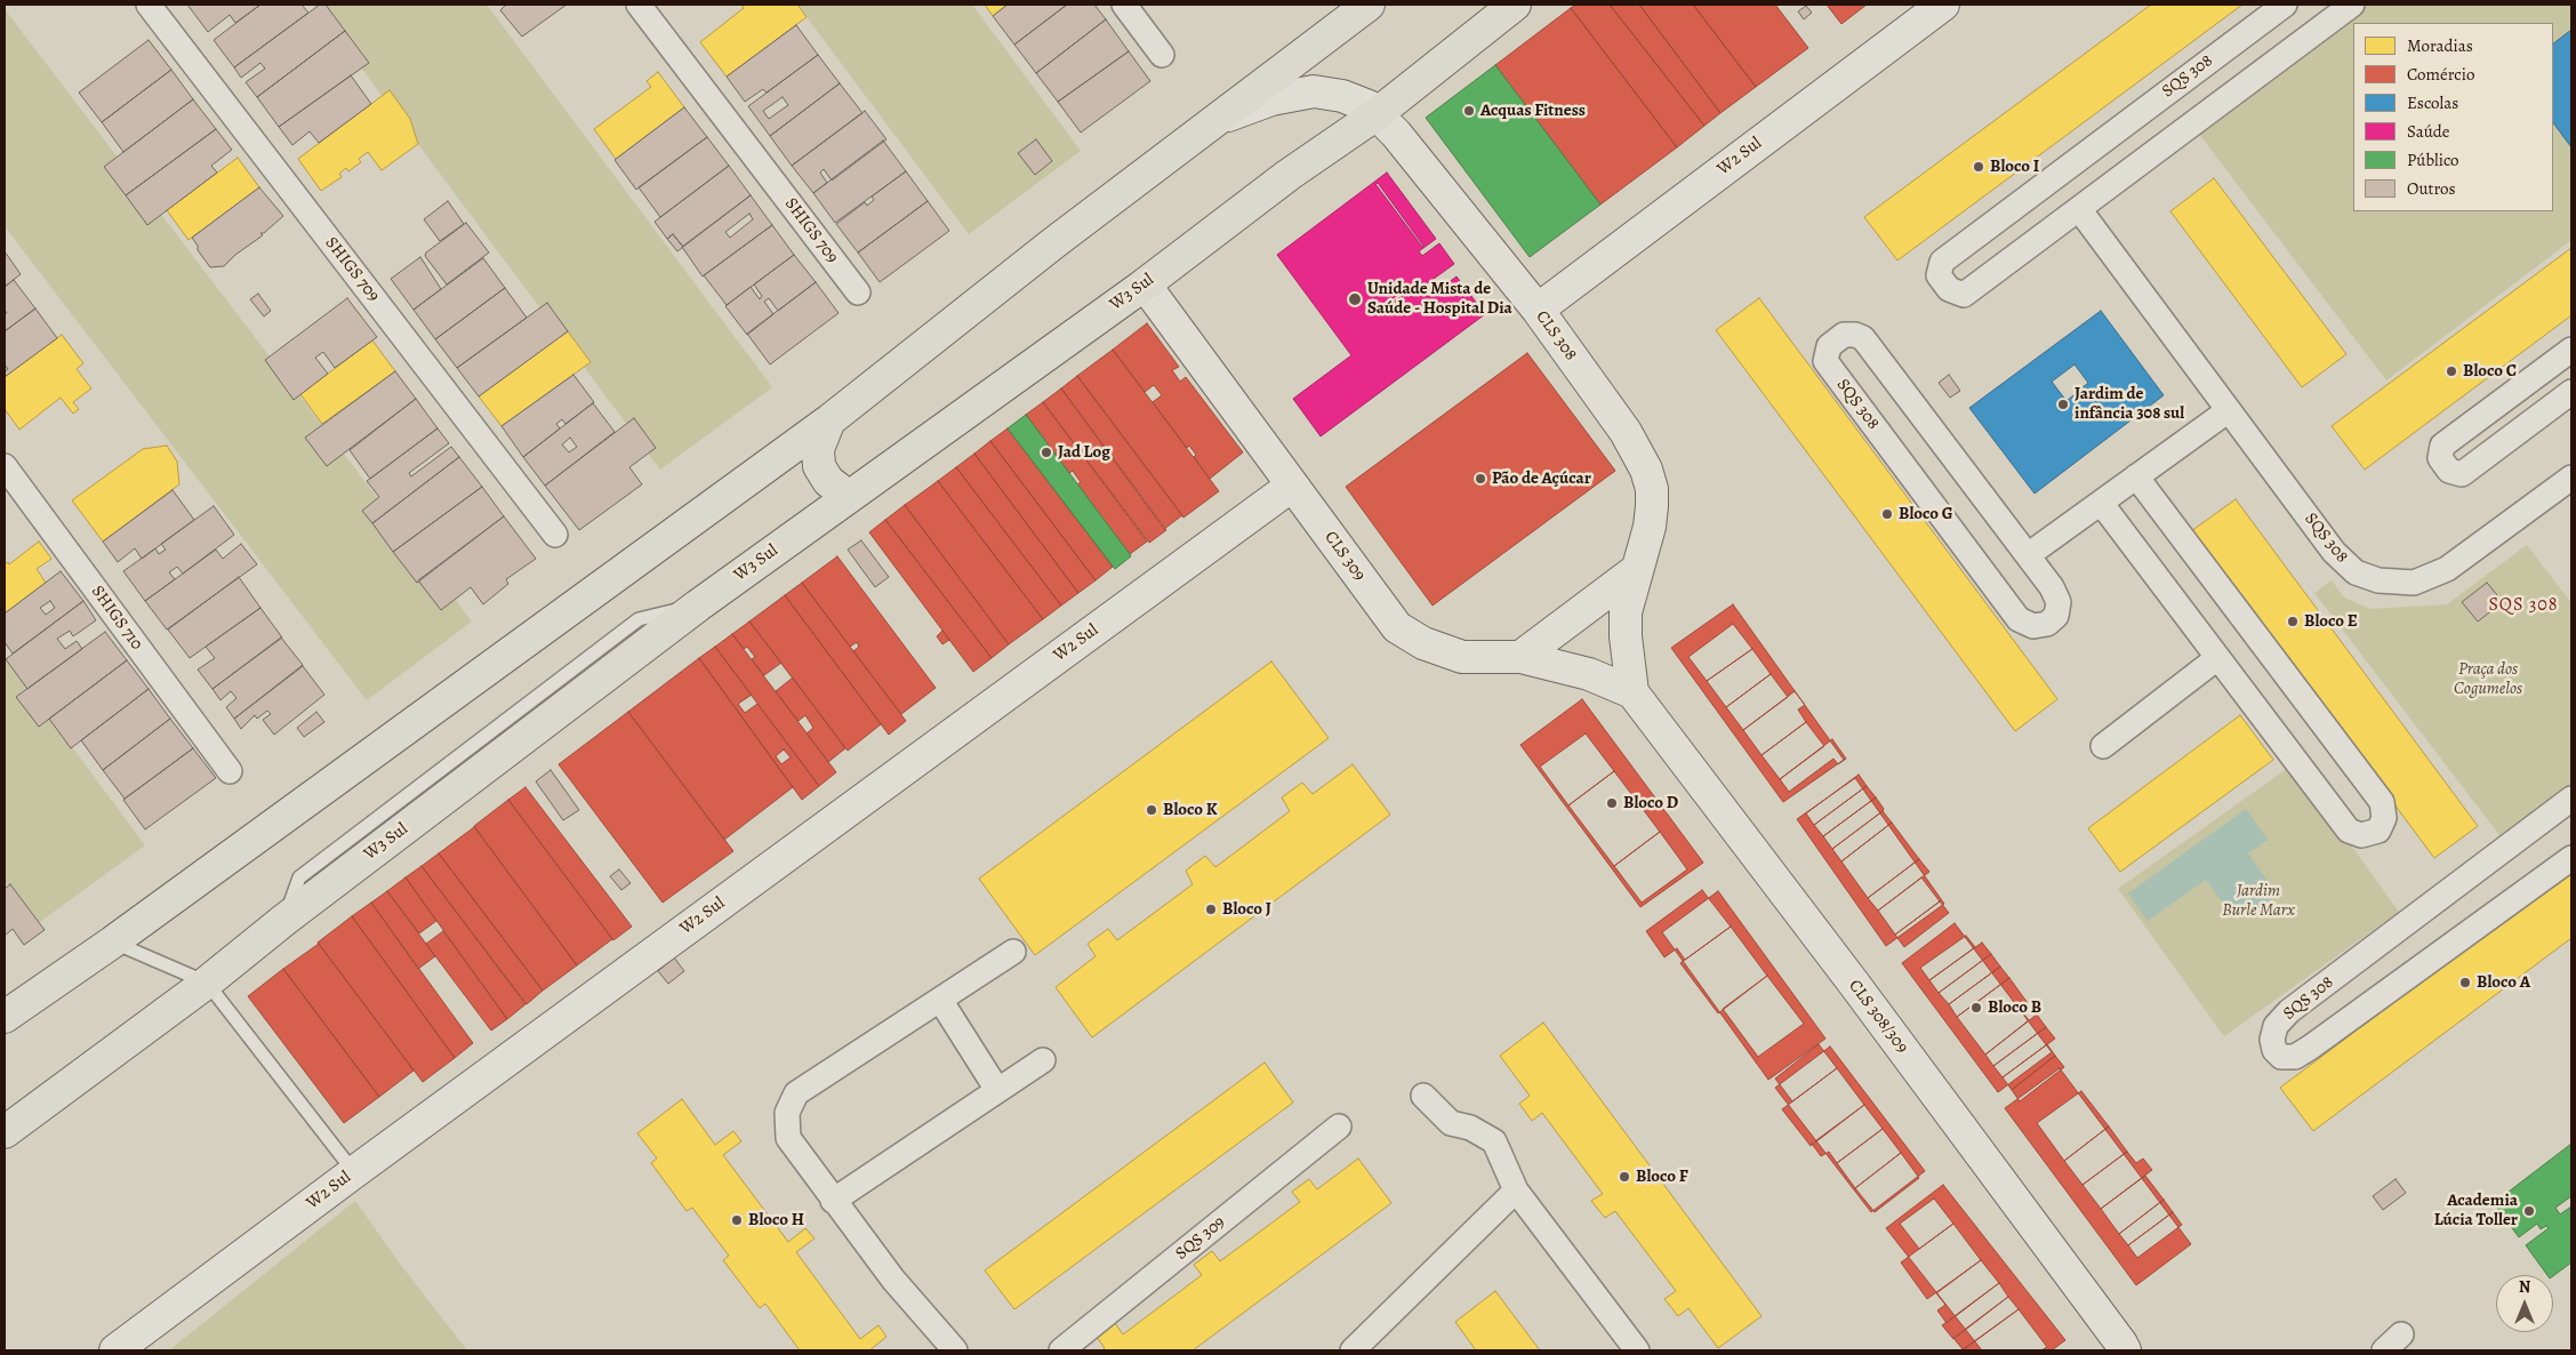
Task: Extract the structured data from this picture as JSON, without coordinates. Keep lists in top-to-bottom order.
{
  "streets": {
    "main road": ["W3 Sul"],
    "street": [
      "SQS 308",
      "W2 Sul",
      "SHIGS 709",
      "CLS 308",
      "CLS 309",
      "SHIGS 710",
      "CLS 308/309",
      "SQS 309"
    ]
  },
  "crossings": [
    ["W2 Sul", "CLS 308"],
    ["W2 Sul", "CLS 309"],
    ["W3 Sul", "CLS 308"],
    ["W3 Sul", "CLS 309"],
    ["CLS 308", "CLS 309"],
    ["CLS 308", "CLS 308/309"],
    ["CLS 309", "CLS 308/309"]
  ],
  "districts": ["SQS 308"],
  "parks": ["Praça dos Cogumelos", "Jardim Burle Marx"],
  "places": [
    "Acquas Fitness",
    "Bloco I",
    "Unidade Mista de Saúde - Hospital Dia",
    "Bloco C",
    "Jardim de infância 308 sul",
    "Jad Log",
    "Pão de Açúcar",
    "Bloco G",
    "Bloco E",
    "Bloco D",
    "Bloco K",
    "Bloco J",
    "Bloco A",
    "Bloco B",
    "Bloco F",
    "Academia Lúcia Toller",
    "Bloco H"
  ],
  "legend": [
    "Moradias",
    "Comércio",
    "Escolas",
    "Saúde",
    "Público",
    "Outros"
  ],
  "north": "top"
}
